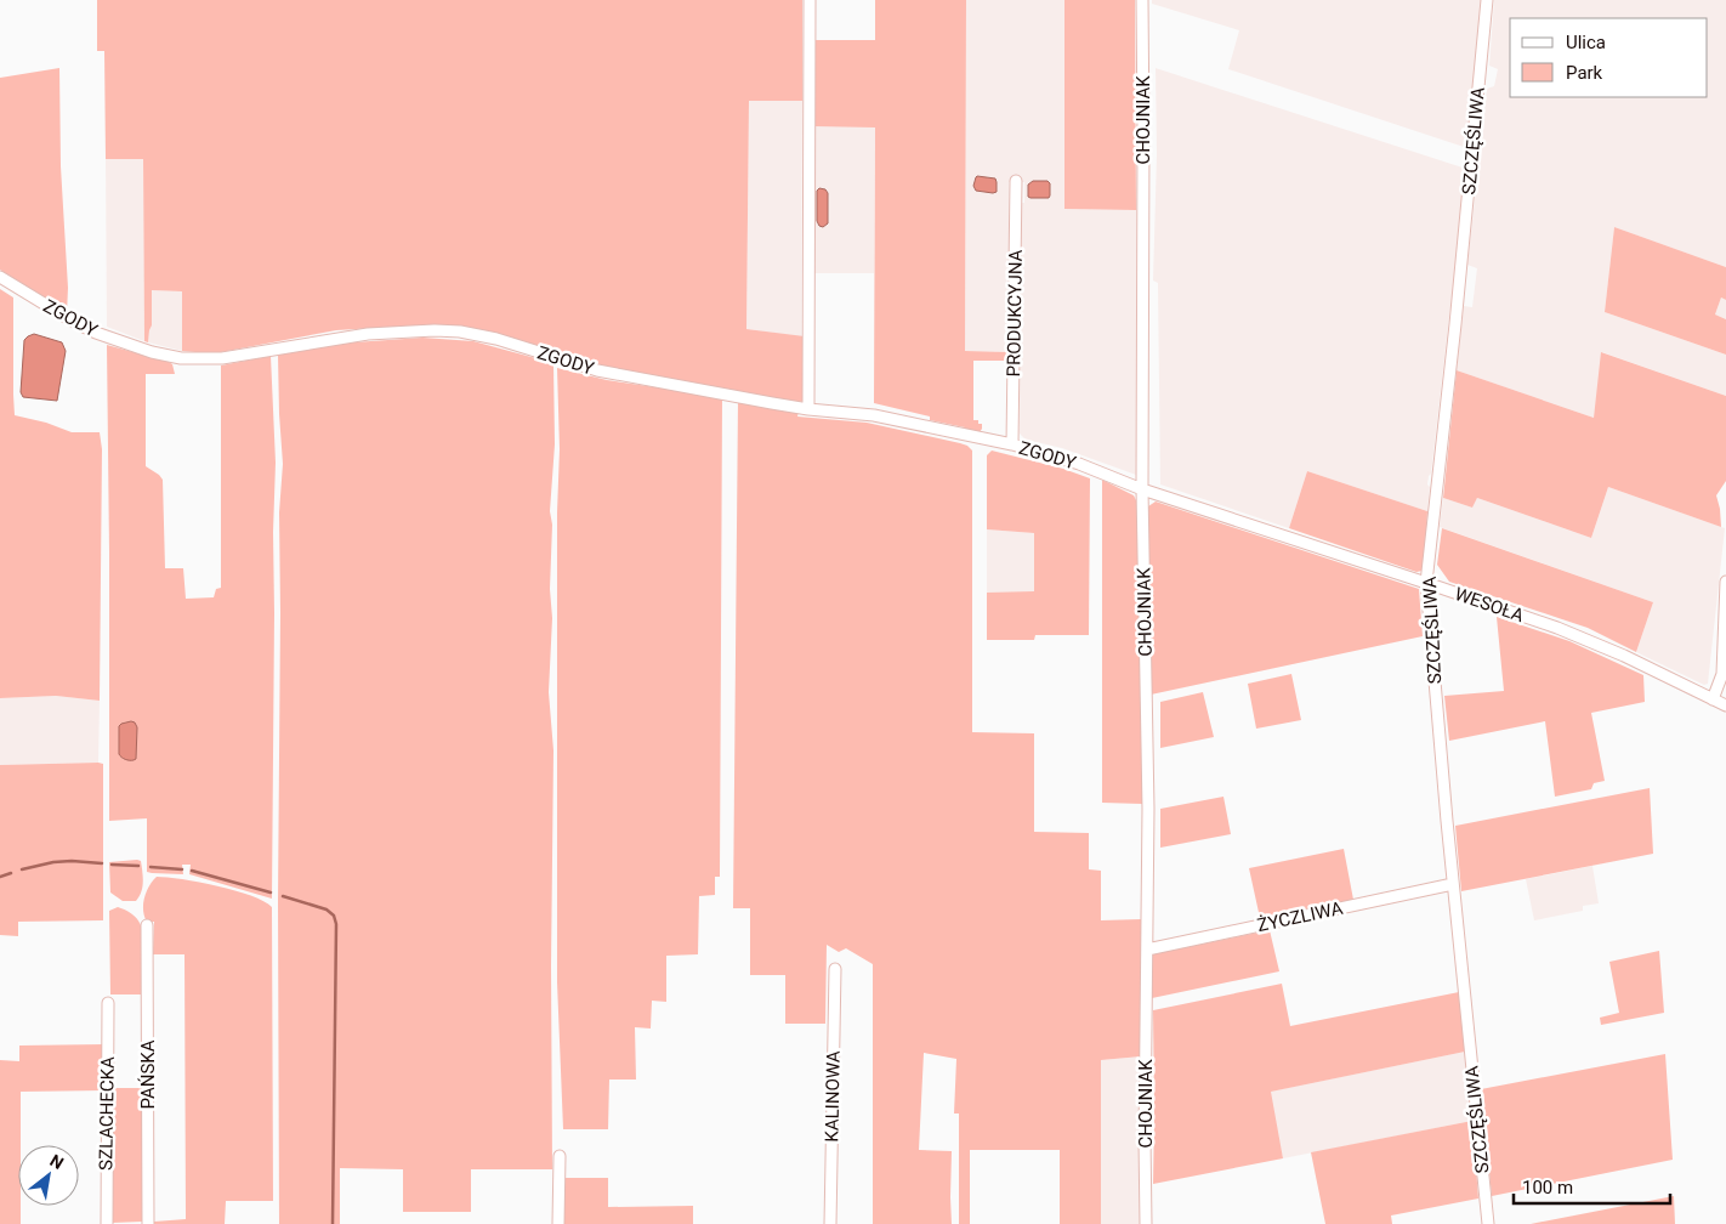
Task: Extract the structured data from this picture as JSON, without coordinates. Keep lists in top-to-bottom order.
{
  "streets": {
    "street": [
      "CHOJNIAK",
      "SZCZĘŚLIWA",
      "PRODUKCYJNA",
      "ZGODY",
      "WESOŁA",
      "ŻYCZLIWA",
      "PAŃSKA",
      "KALINOWA",
      "SZLACHECKA"
    ]
  },
  "crossings": [
    ["CHOJNIAK", "ZGODY"],
    ["CHOJNIAK", "WESOŁA"],
    ["CHOJNIAK", "ŻYCZLIWA"],
    ["SZCZĘŚLIWA", "WESOŁA"],
    ["SZCZĘŚLIWA", "ŻYCZLIWA"],
    ["PRODUKCYJNA", "ZGODY"],
    ["ZGODY", "WESOŁA"]
  ],
  "legend": ["Ulica", "Park"],
  "scale_bar": "100 m",
  "north": "top right"
}
